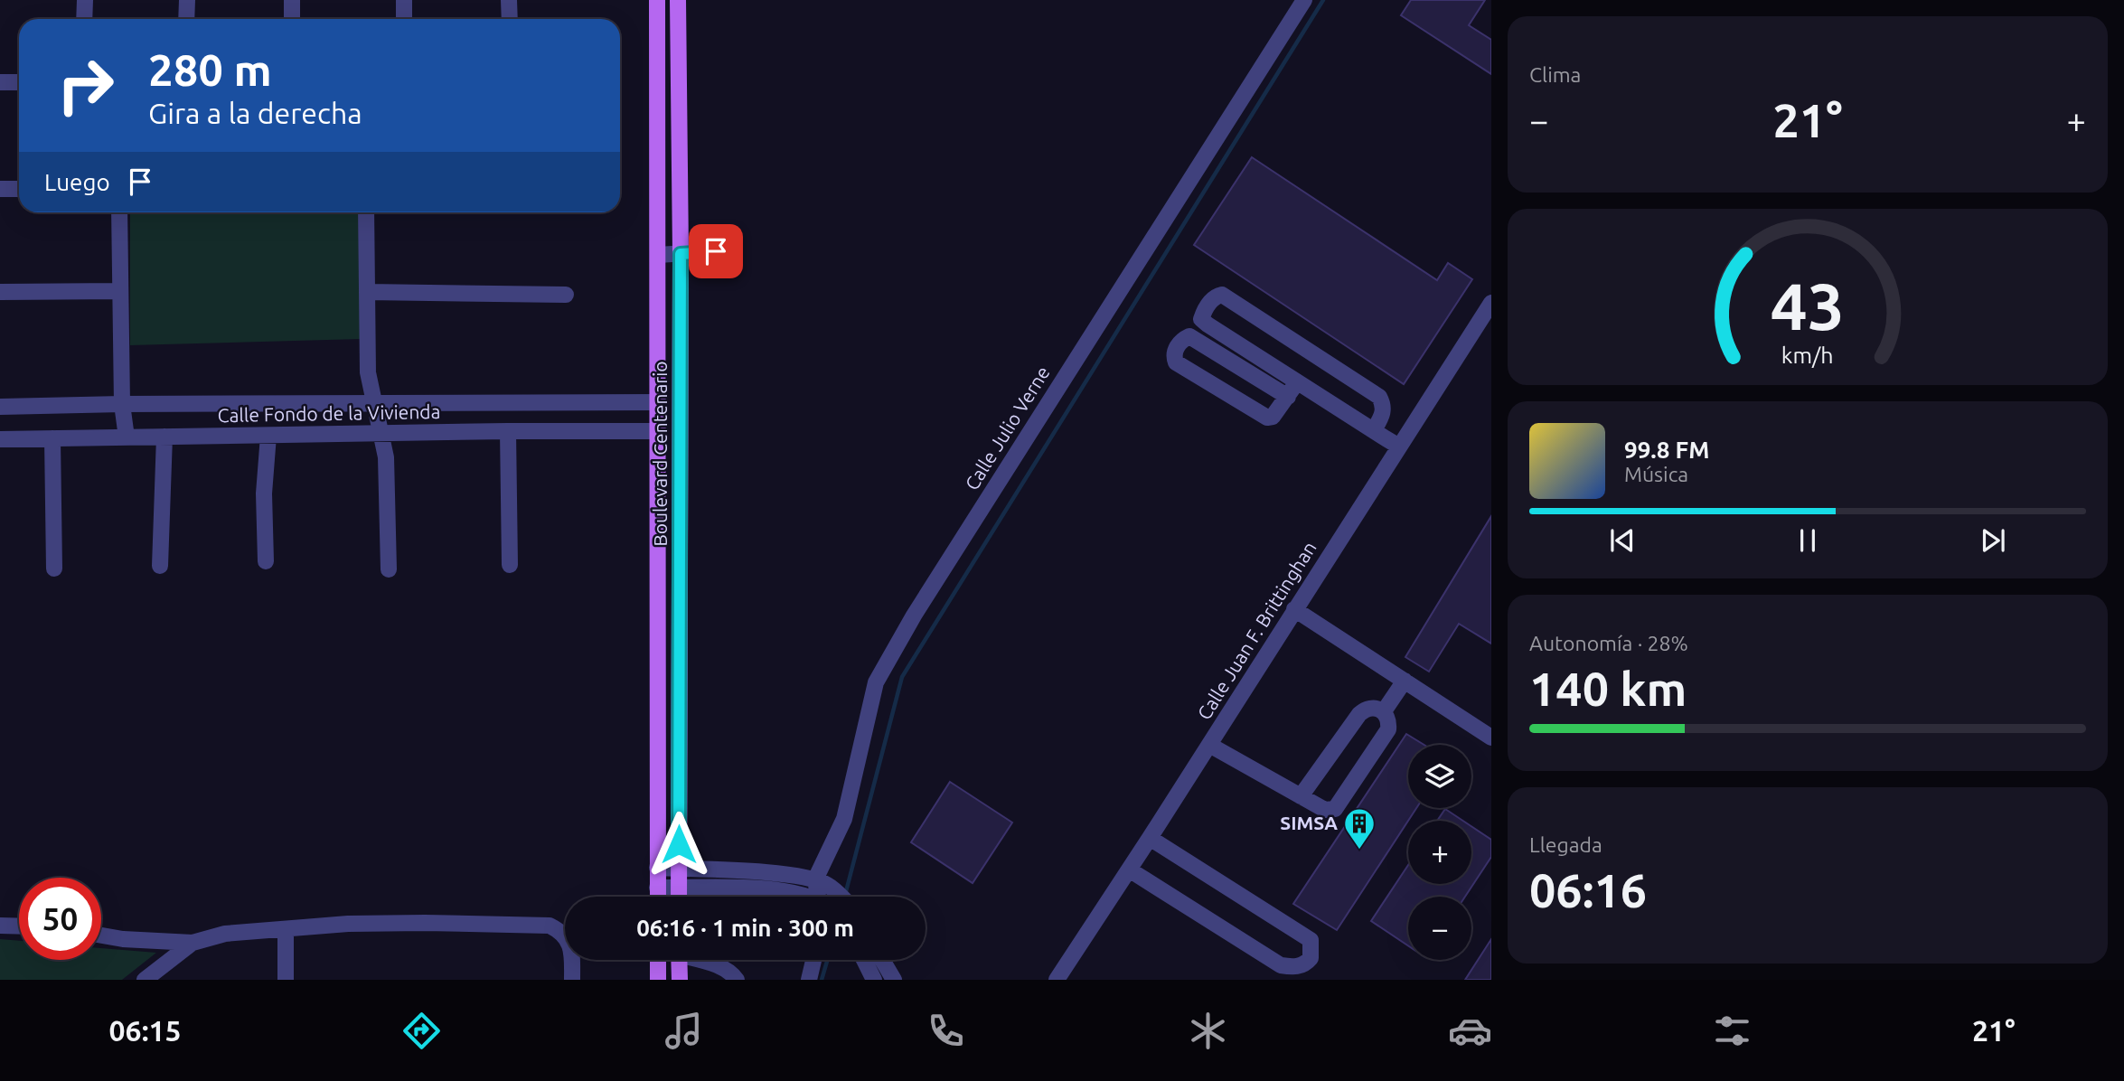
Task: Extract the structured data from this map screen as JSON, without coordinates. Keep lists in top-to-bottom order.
{
  "streets": {
    "main road": ["Boulevard Centenario"],
    "street": ["Calle Fondo de la Vivienda", "Calle Julio Verne", "Calle Juan F. Brittinghan"]
  },
  "crossings": [
    ["Calle Fondo de la Vivienda", "Boulevard Centenario"]
  ],
  "places": {
    "building": ["SIMSA"]
  },
  "page": {
    "tile": [
      "Clima",
      ["Autonomía · 28%", "140 km"],
      ["Llegada", "06:16"]
    ],
    "turn": ["280 m", "Gira a la derecha"],
    "heat": ["−", "21°", "+"],
    "then": "Luego",
    "song": ["99.8 FM", "Música"],
    "map_buttons": ["+", "−"],
    "limit": "50",
    "trip": "06:16 · 1 min · 300 m",
    "tabs": ["06:15", "21°"],
    "gauge": ["43", "km/h"]
  }
}
